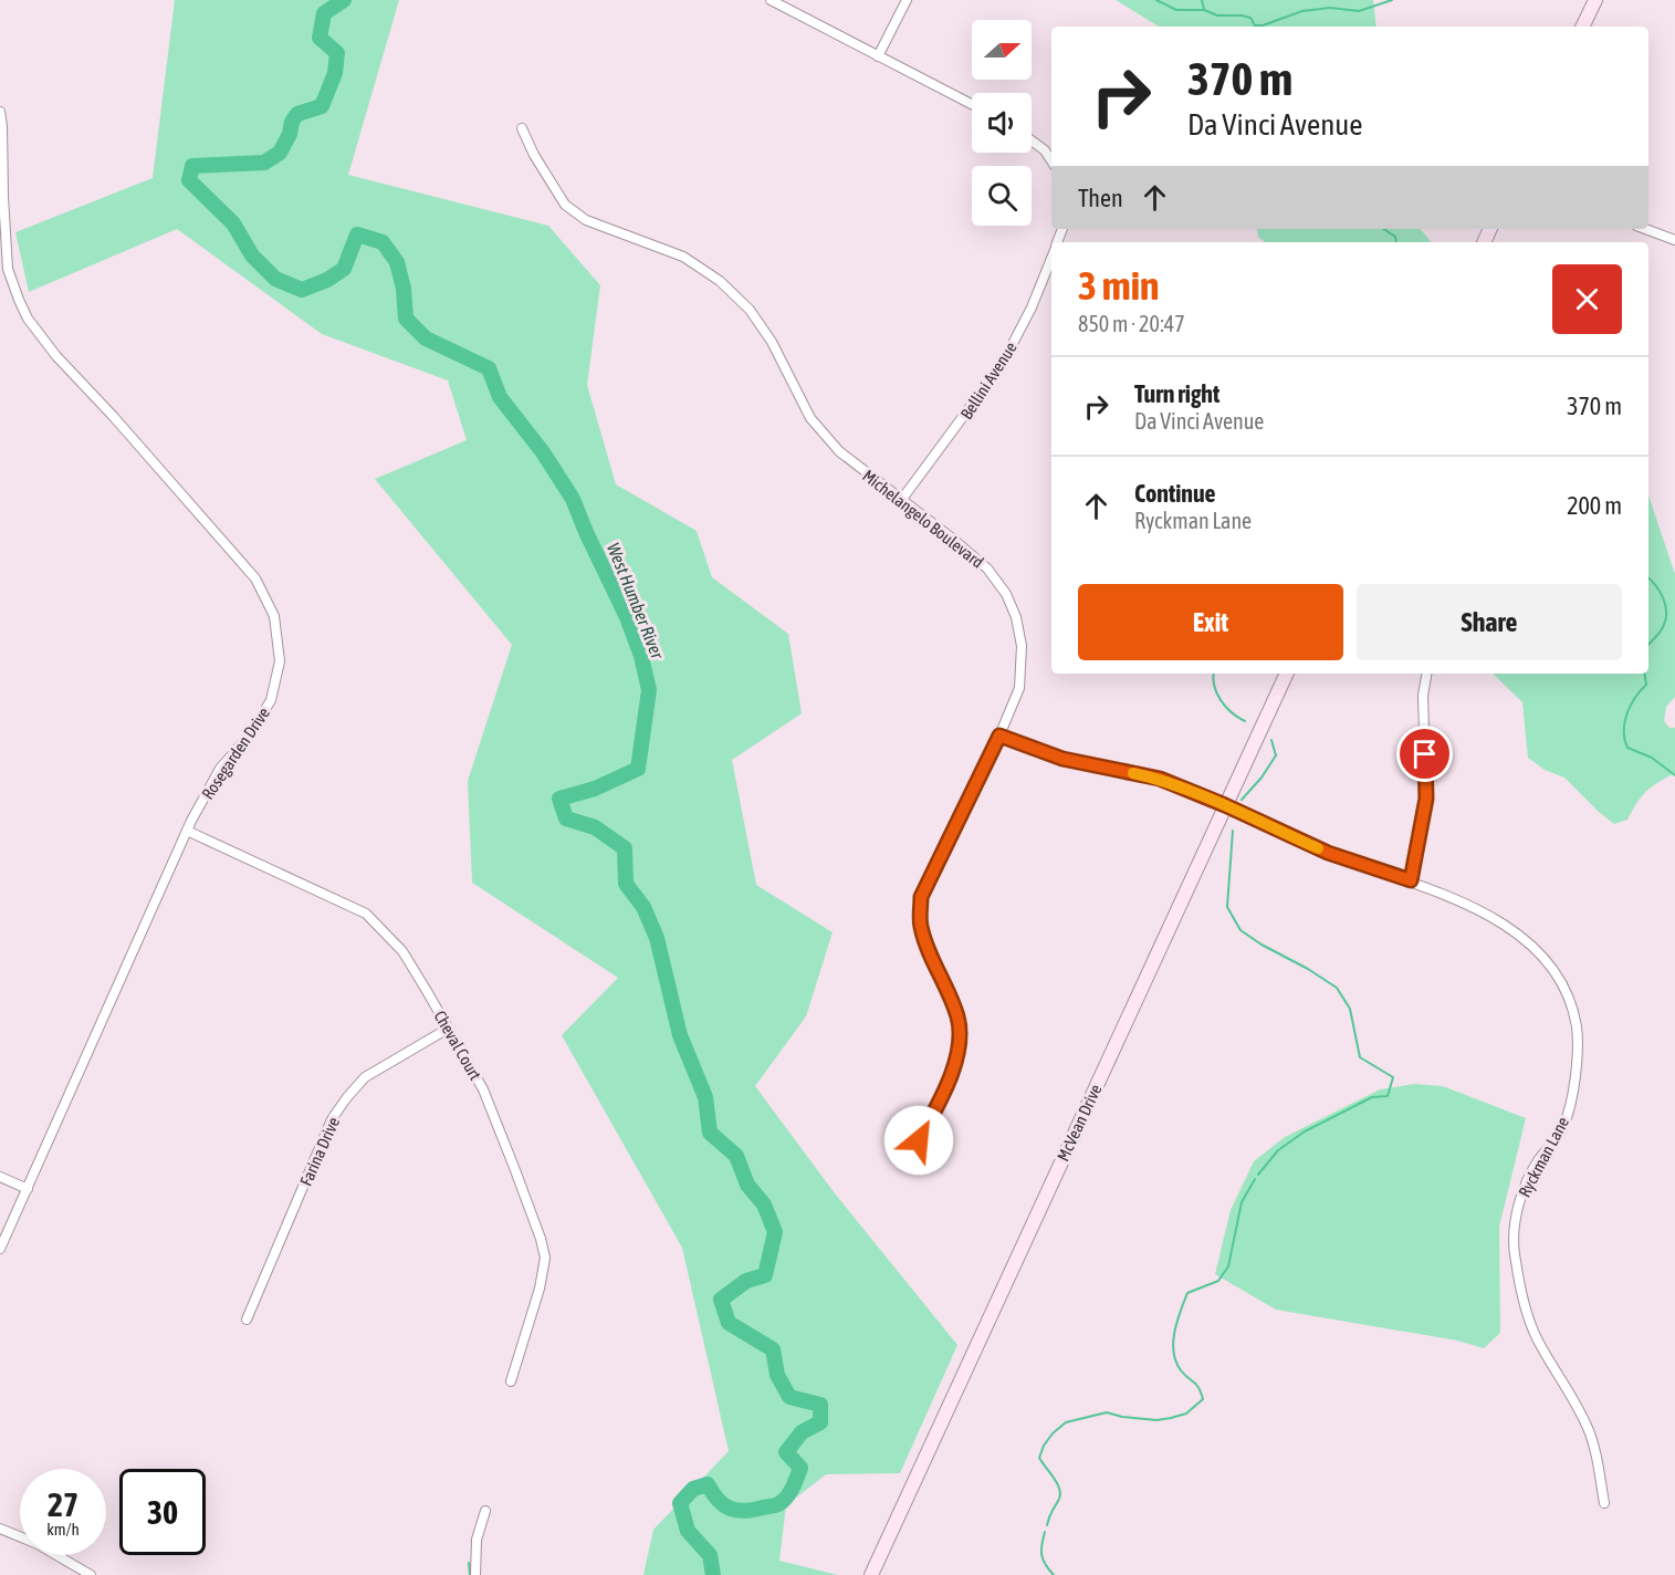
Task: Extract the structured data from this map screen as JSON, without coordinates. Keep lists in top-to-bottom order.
{
  "streets": {
    "main road": ["McVean Drive"],
    "street": [
      "Bellini Avenue",
      "Michelangelo Boulevard",
      "Rosegarden Drive",
      "Cheval Court",
      "Farina Drive",
      "Ryckman Lane"
    ]
  },
  "crossings": [
    ["Bellini Avenue", "Michelangelo Boulevard"],
    ["Michelangelo Boulevard", "Ryckman Lane"],
    ["Rosegarden Drive", "Cheval Court"],
    ["Cheval Court", "Farina Drive"],
    ["McVean Drive", "Ryckman Lane"]
  ],
  "water": ["West Humber River"],
  "north": "right",
  "page": {
    "turn": ["370 m", "Da Vinci Avenue"],
    "then": "Then",
    "heading": ["3 min", "850 m · 20:47"],
    "list": [
      {
        "name": "Turn right",
        "note": "Da Vinci Avenue",
        "value": "370 m"
      },
      {
        "name": "Continue",
        "note": "Ryckman Lane",
        "value": "200 m"
      }
    ],
    "buttons": ["Exit", "Share"],
    "speed": "27 km/h",
    "limit": "30"
  }
}
